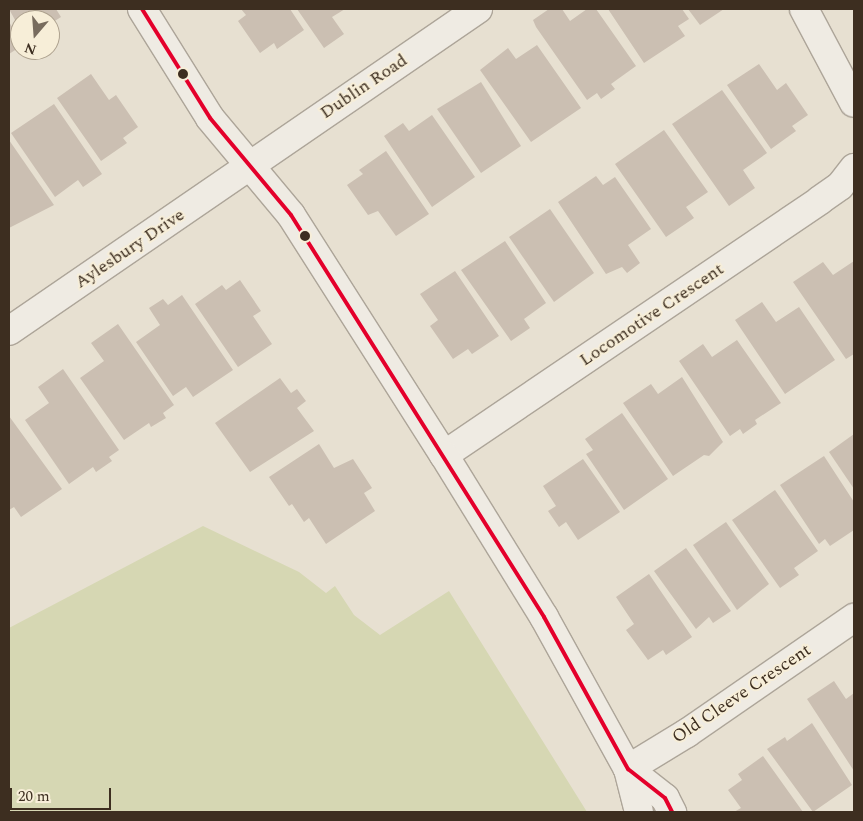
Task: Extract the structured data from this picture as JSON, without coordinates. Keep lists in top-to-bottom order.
{
  "streets": {
    "street": [
      "Dublin Road",
      "Aylesbury Drive",
      "Locomotive Crescent",
      "Old Cleeve Crescent"
    ]
  },
  "crossings": [
    ["Dublin Road", "Aylesbury Drive"]
  ],
  "scale_bar": "20 m",
  "north": "bottom"
}
